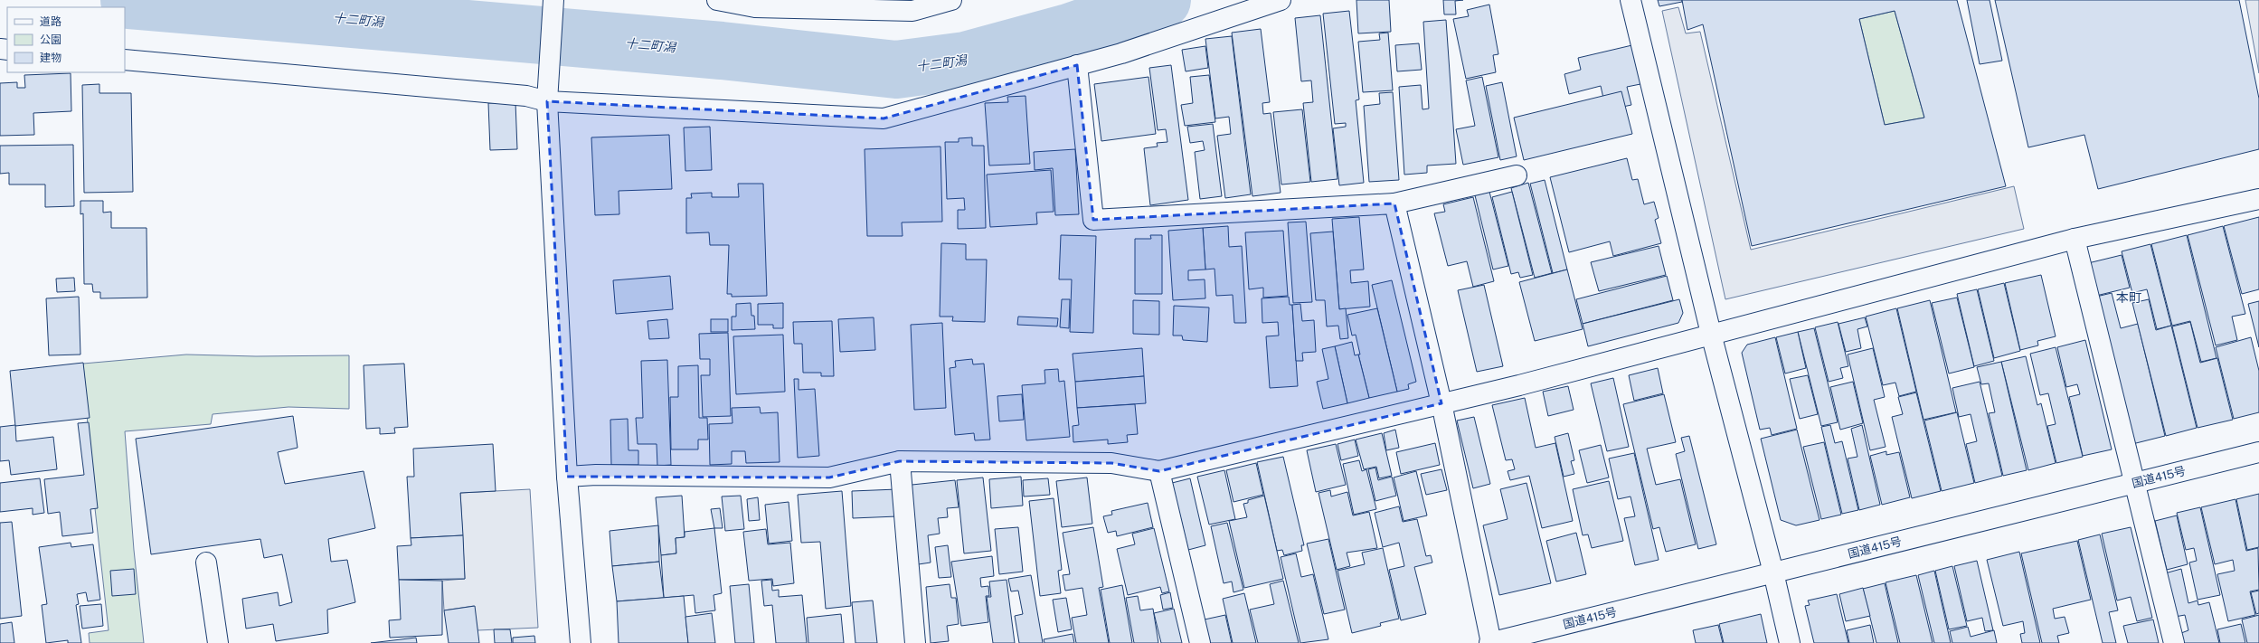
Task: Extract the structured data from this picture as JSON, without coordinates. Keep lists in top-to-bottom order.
{
  "streets": {
    "main road": ["国道415号"]
  },
  "districts": ["本町"],
  "water": ["十二町潟"],
  "legend": ["道路", "公園", "建物"]
}
